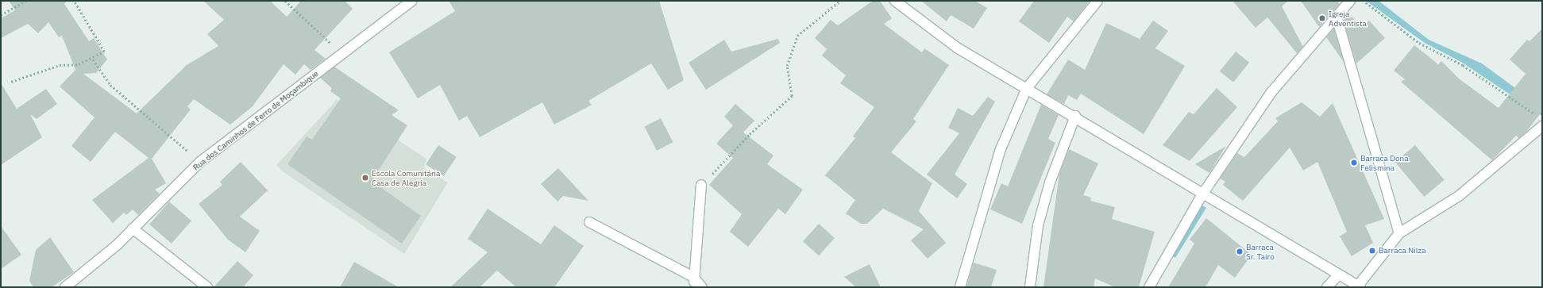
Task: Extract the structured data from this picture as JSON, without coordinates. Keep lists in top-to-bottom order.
{
  "streets": {
    "street": ["Rua dos Caminhos de Ferro de Moçambique"]
  },
  "places": [
    "Igreja Adventista",
    "Barraca Dona Felismina",
    "Escola Comunitária Casa de Alegria",
    "Barraca Nilza",
    "Barraca Sr. Tairo"
  ]
}
